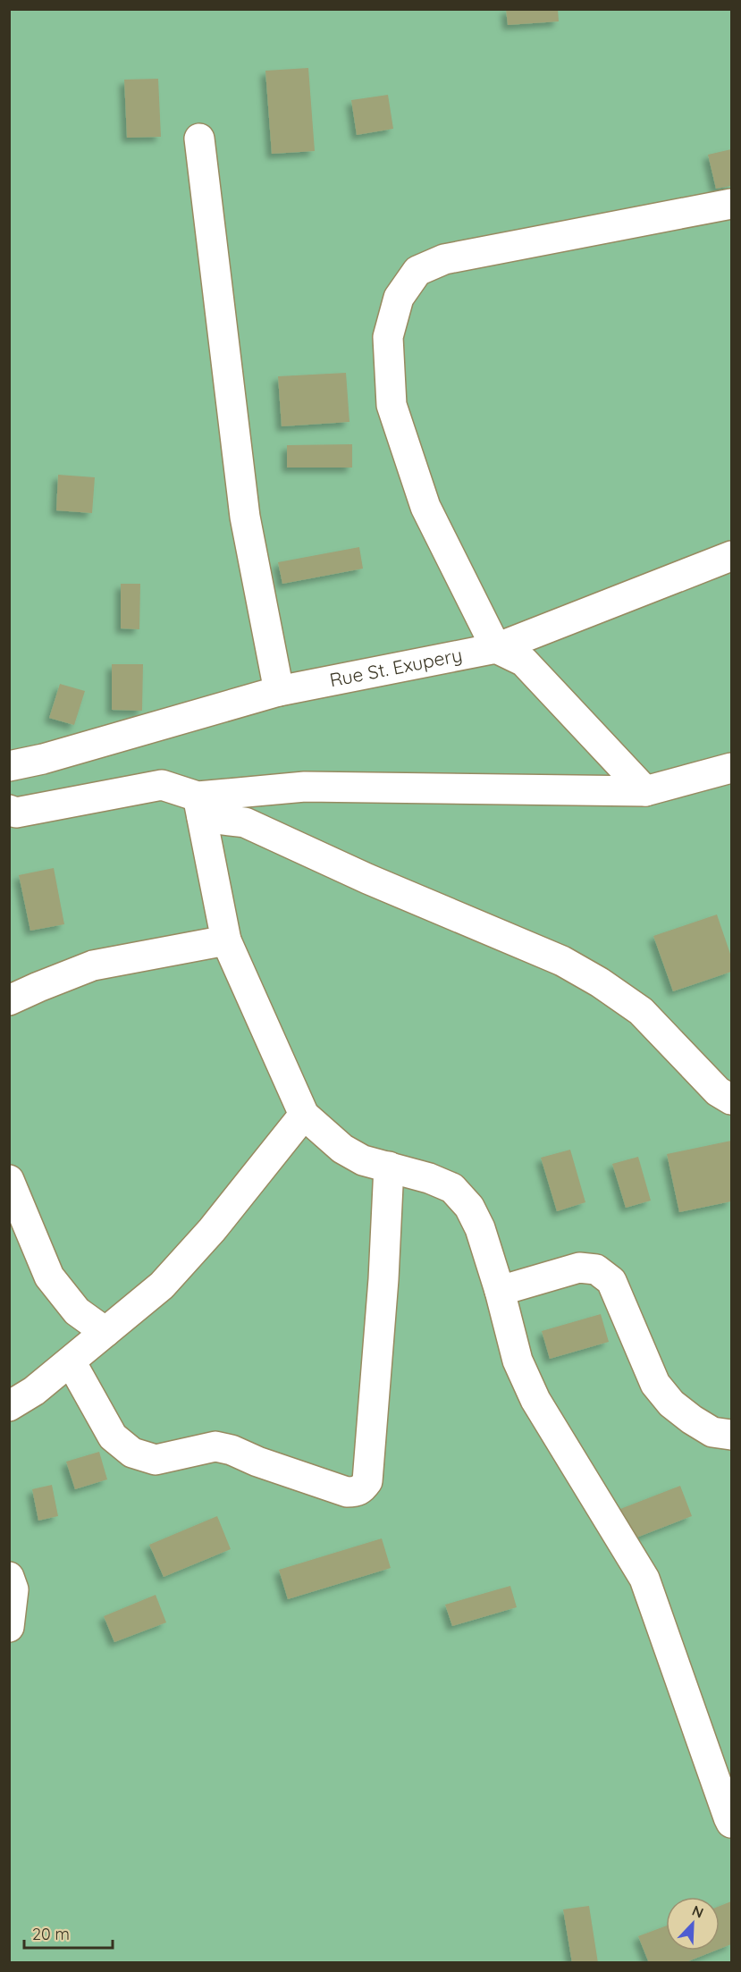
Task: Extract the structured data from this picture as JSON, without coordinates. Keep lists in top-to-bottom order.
{
  "streets": {
    "street": ["Rue St. Exupery"]
  },
  "scale_bar": "20 m",
  "north": "top right"
}
